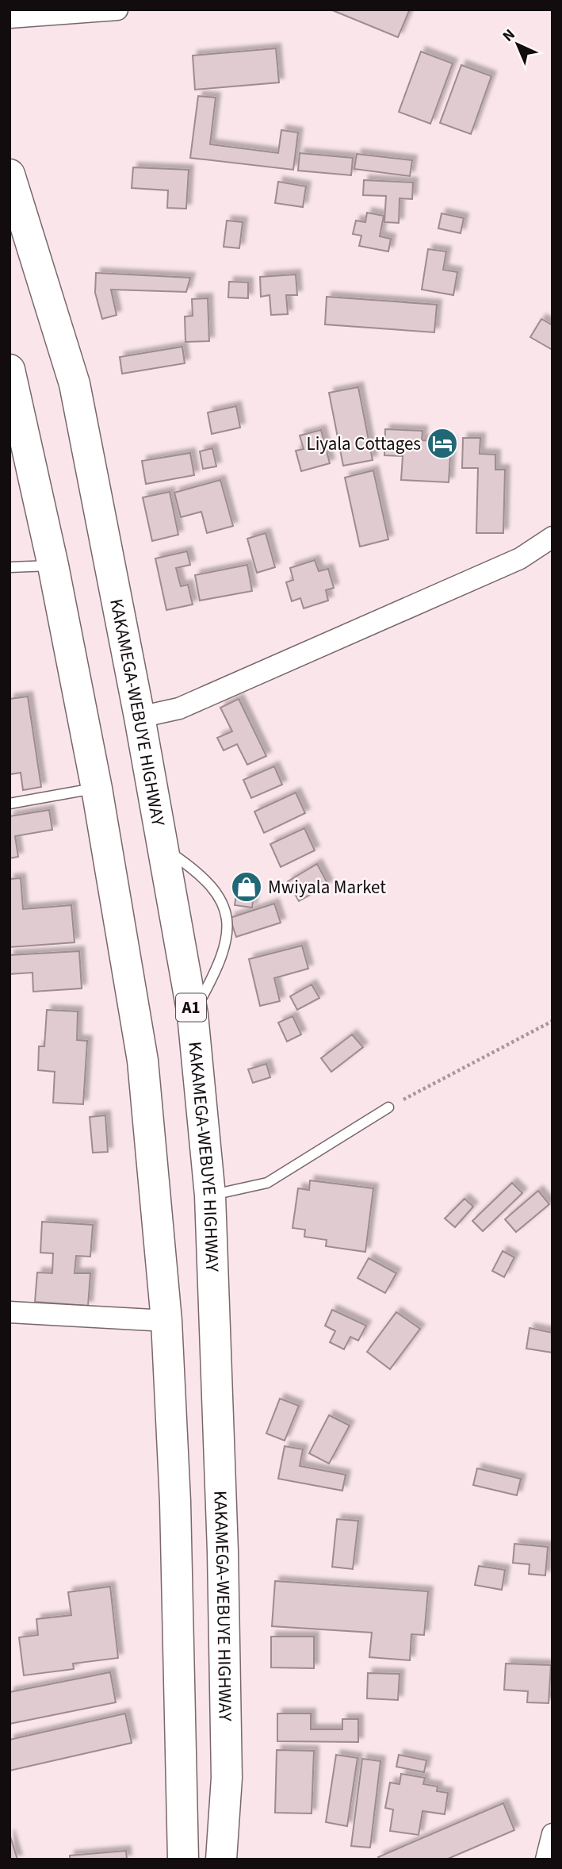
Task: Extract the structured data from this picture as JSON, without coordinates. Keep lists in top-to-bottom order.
{
  "streets": {
    "highway": ["KAKAMEGA-WEBUYE HIGHWAY", "A1"]
  },
  "places": {
    "hotel": ["Liyala Cottages"],
    "shop": ["Mwiyala Market"]
  },
  "north": "top left"
}
